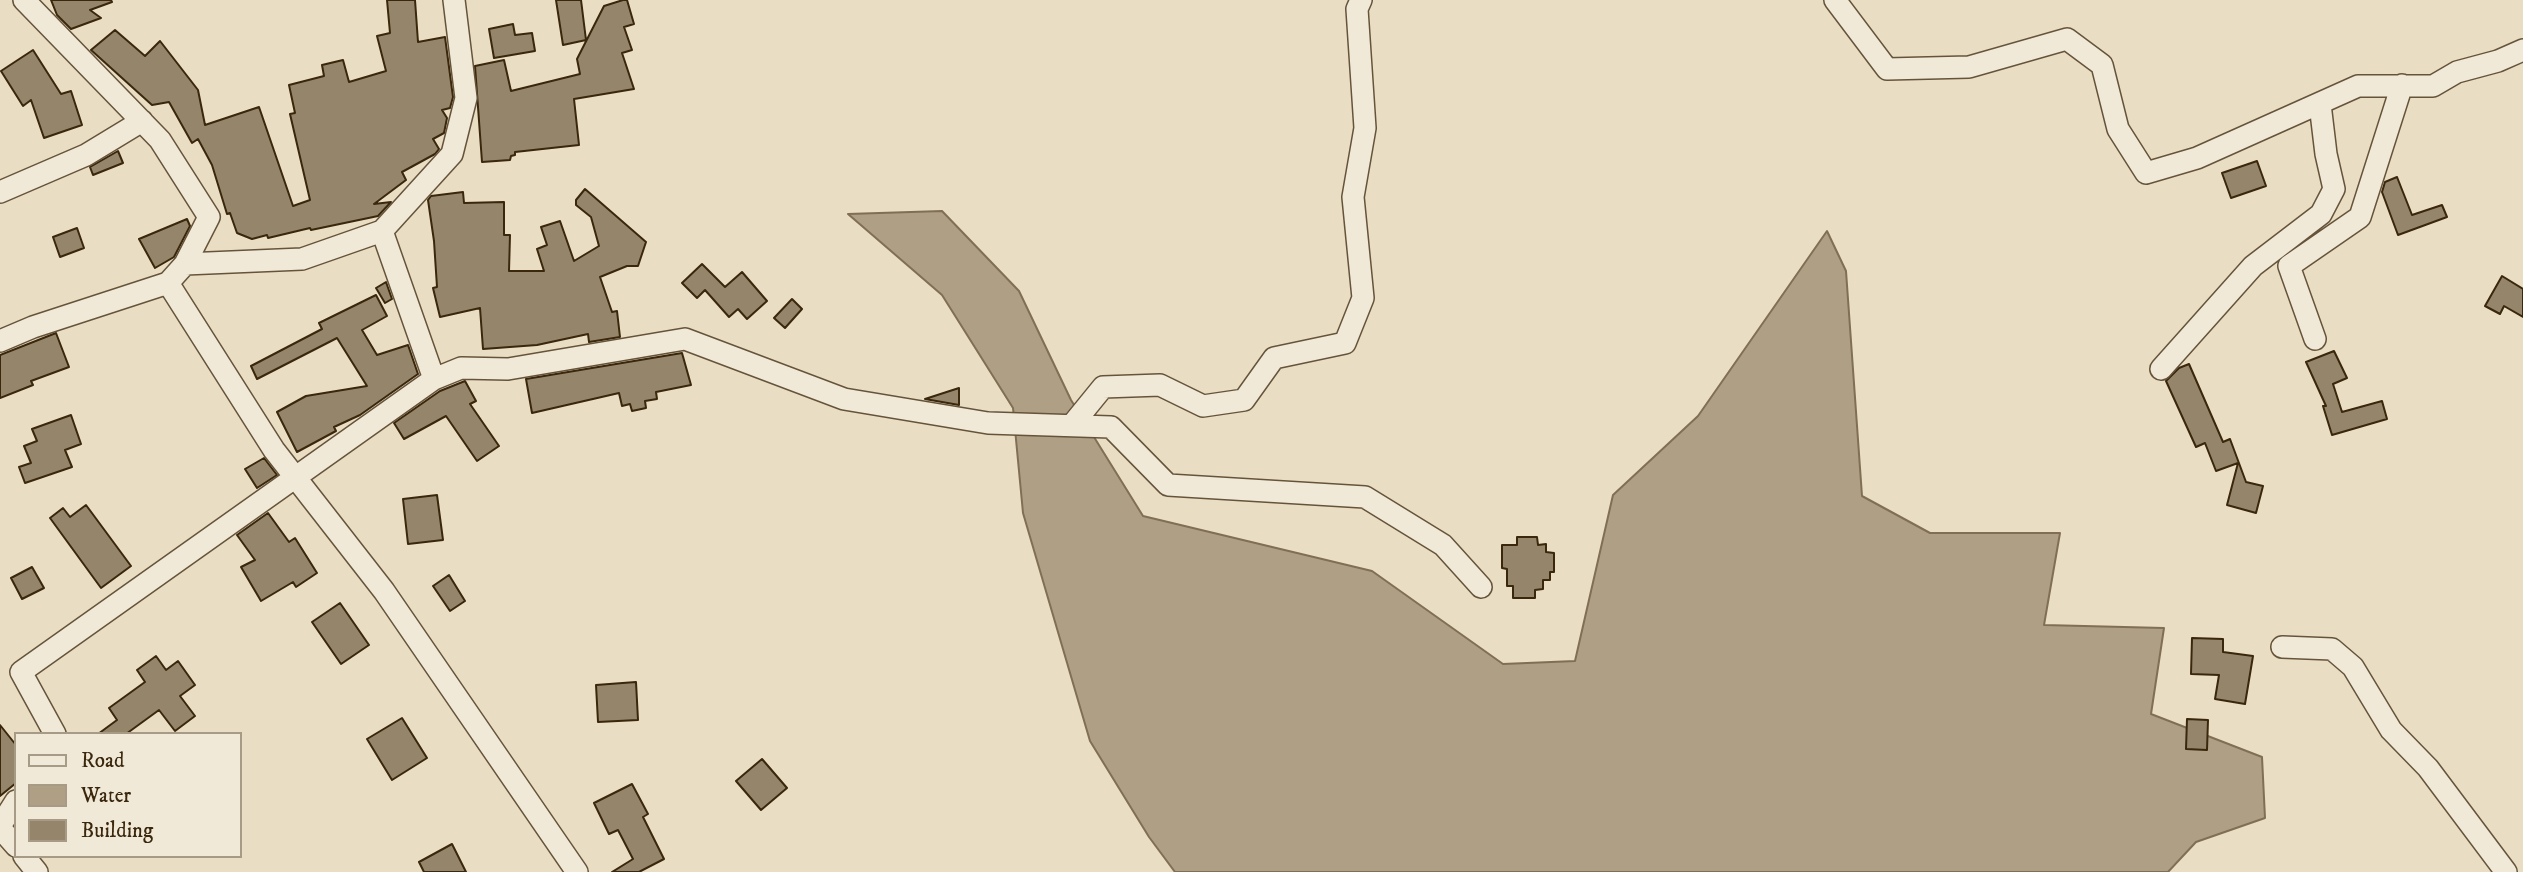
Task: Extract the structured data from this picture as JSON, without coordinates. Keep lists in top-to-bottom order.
{
  "legend": ["Road", "Water", "Building"]
}
